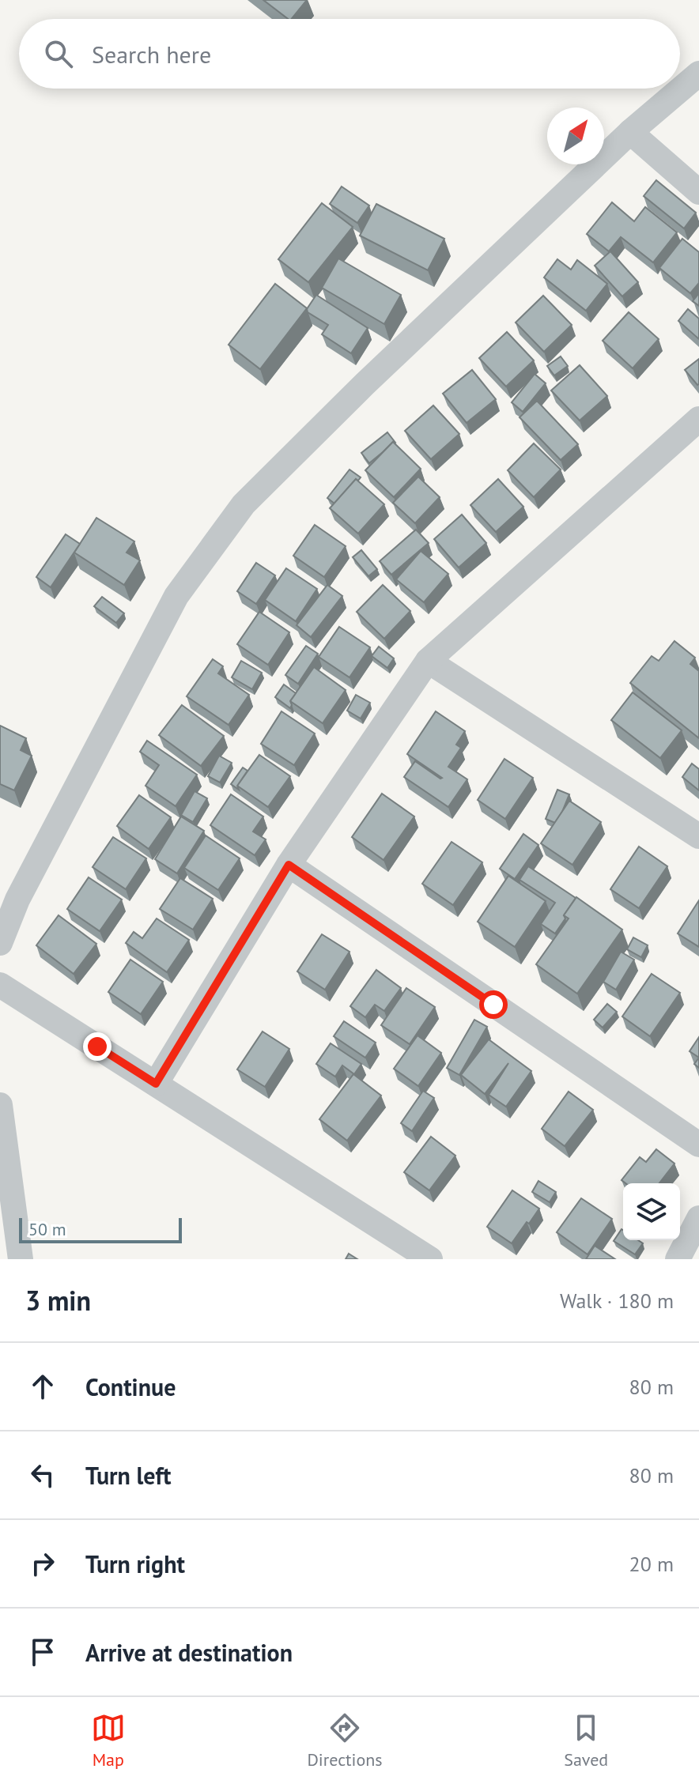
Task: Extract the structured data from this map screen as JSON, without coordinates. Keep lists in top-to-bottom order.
{
  "scale_bar": "50 m",
  "north": "top right",
  "page": {
    "search": "Search here",
    "scale": "50 m",
    "heading": ["3 min", "Walk · 180 m"],
    "list": [
      ["Continue", "80 m"],
      ["Turn left", "80 m"],
      ["Turn right", "20 m"],
      "Arrive at destination"
    ],
    "nav": ["Map", "Directions", "Saved"]
  }
}
